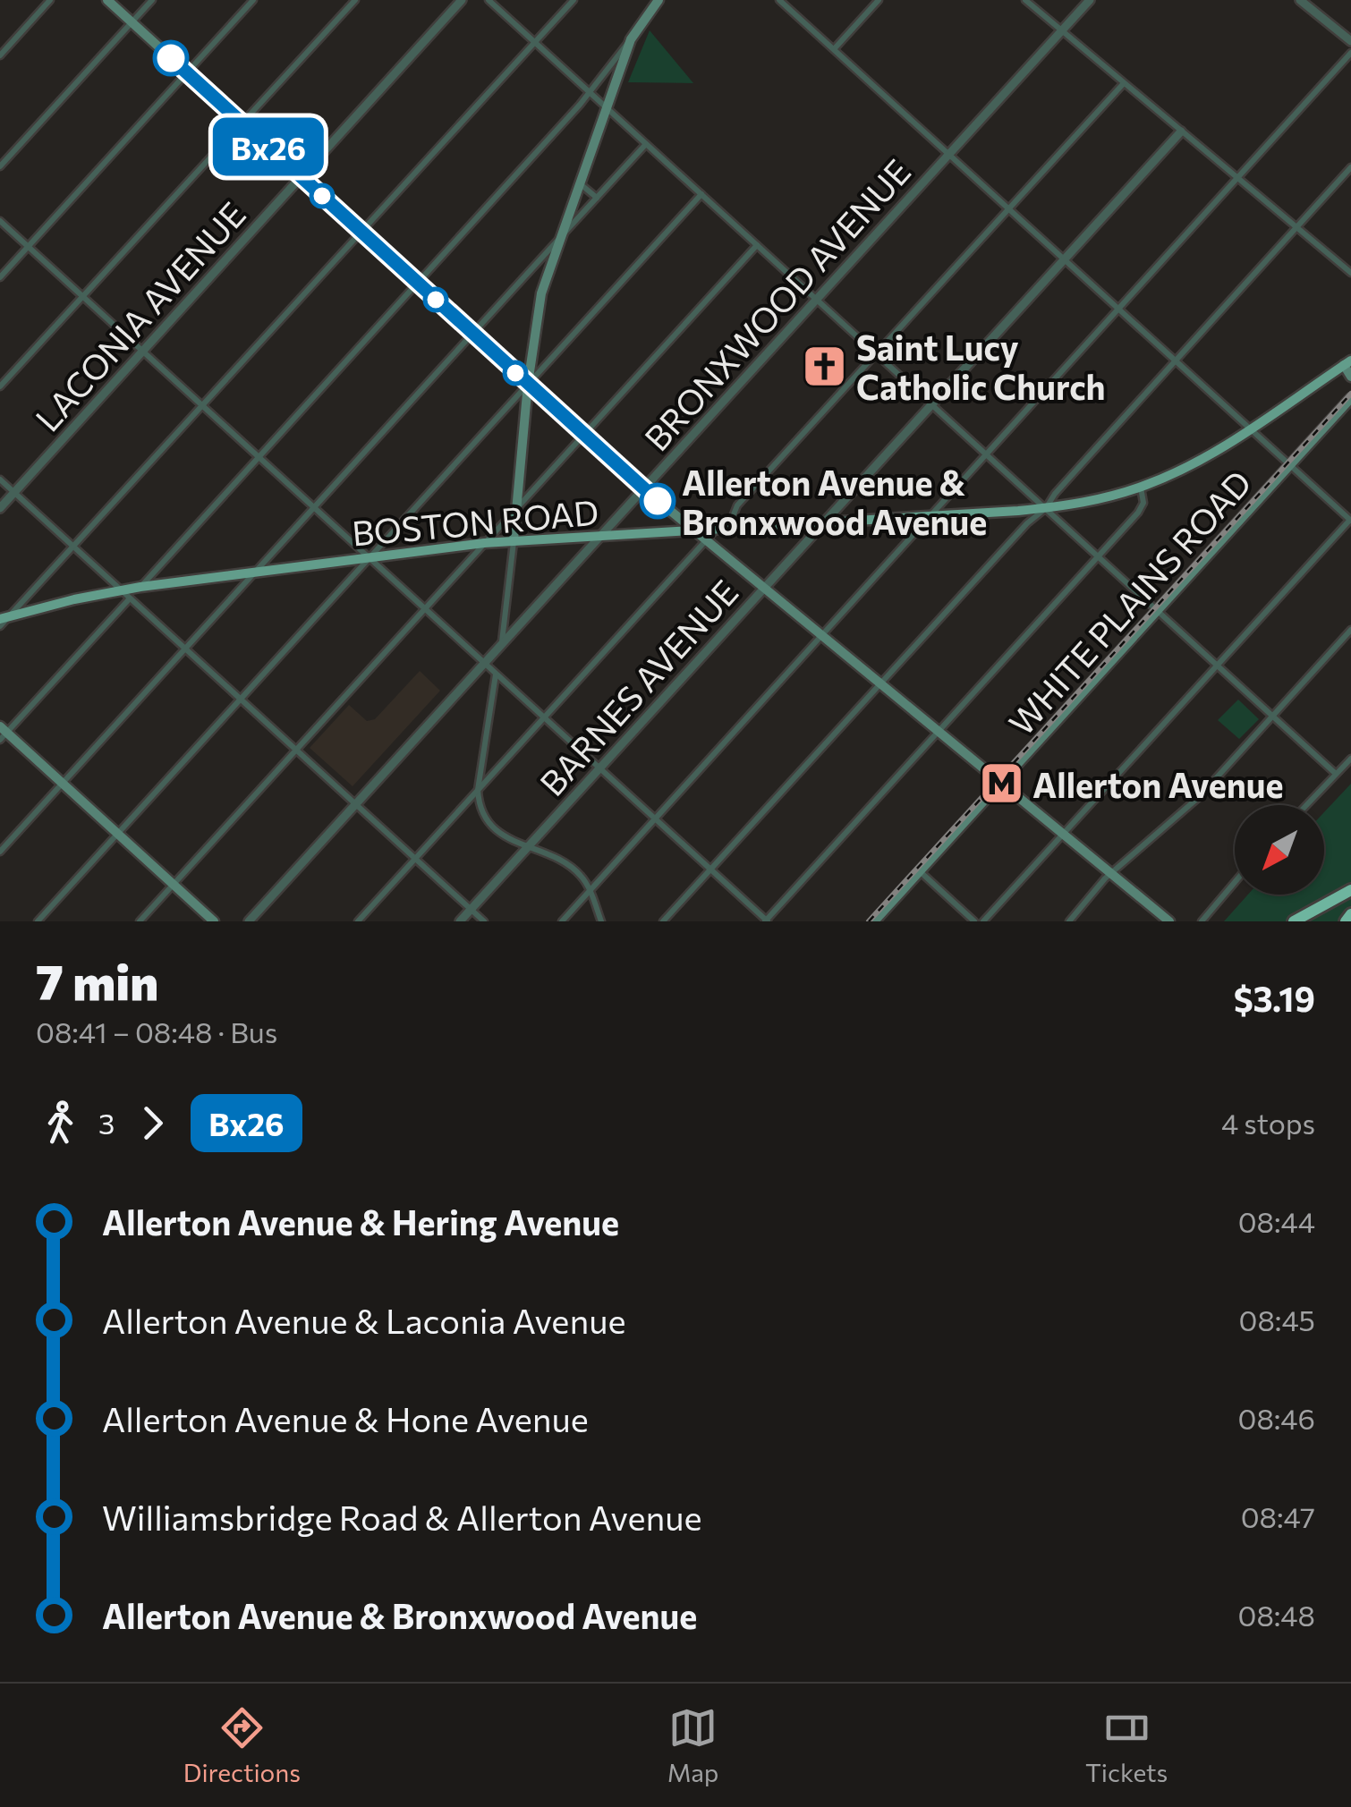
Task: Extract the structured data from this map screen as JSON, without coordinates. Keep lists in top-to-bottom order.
{
  "streets": {
    "main road": ["BOSTON ROAD", "WHITE PLAINS ROAD"],
    "street": ["BRONXWOOD AVENUE", "LACONIA AVENUE", "BARNES AVENUE"]
  },
  "crossings": [
    ["BRONXWOOD AVENUE", "BOSTON ROAD"],
    ["BOSTON ROAD", "BARNES AVENUE"]
  ],
  "places": {
    "church": ["Saint Lucy Catholic Church"],
    "other": ["Allerton Avenue & Bronxwood Avenue"],
    "metro station": ["Allerton Avenue"]
  },
  "lines": ["bus line Bx26"],
  "north": "bottom left",
  "page": {
    "on_map": "Bx26",
    "heading": ["7 min", "08:41 – 08:48 · Bus", "$3.19"],
    "legs": ["3", "Bx26", "4 stops"],
    "list": [
      {
        "name": "Allerton Avenue & Hering Avenue",
        "value": "08:44"
      },
      {
        "name": "Allerton Avenue & Laconia Avenue",
        "value": "08:45"
      },
      {
        "name": "Allerton Avenue & Hone Avenue",
        "value": "08:46"
      },
      {
        "name": "Williamsbridge Road & Allerton Avenue",
        "value": "08:47"
      },
      {
        "name": "Allerton Avenue & Bronxwood Avenue",
        "value": "08:48"
      }
    ],
    "tabs": ["Directions", "Map", "Tickets"]
  }
}
